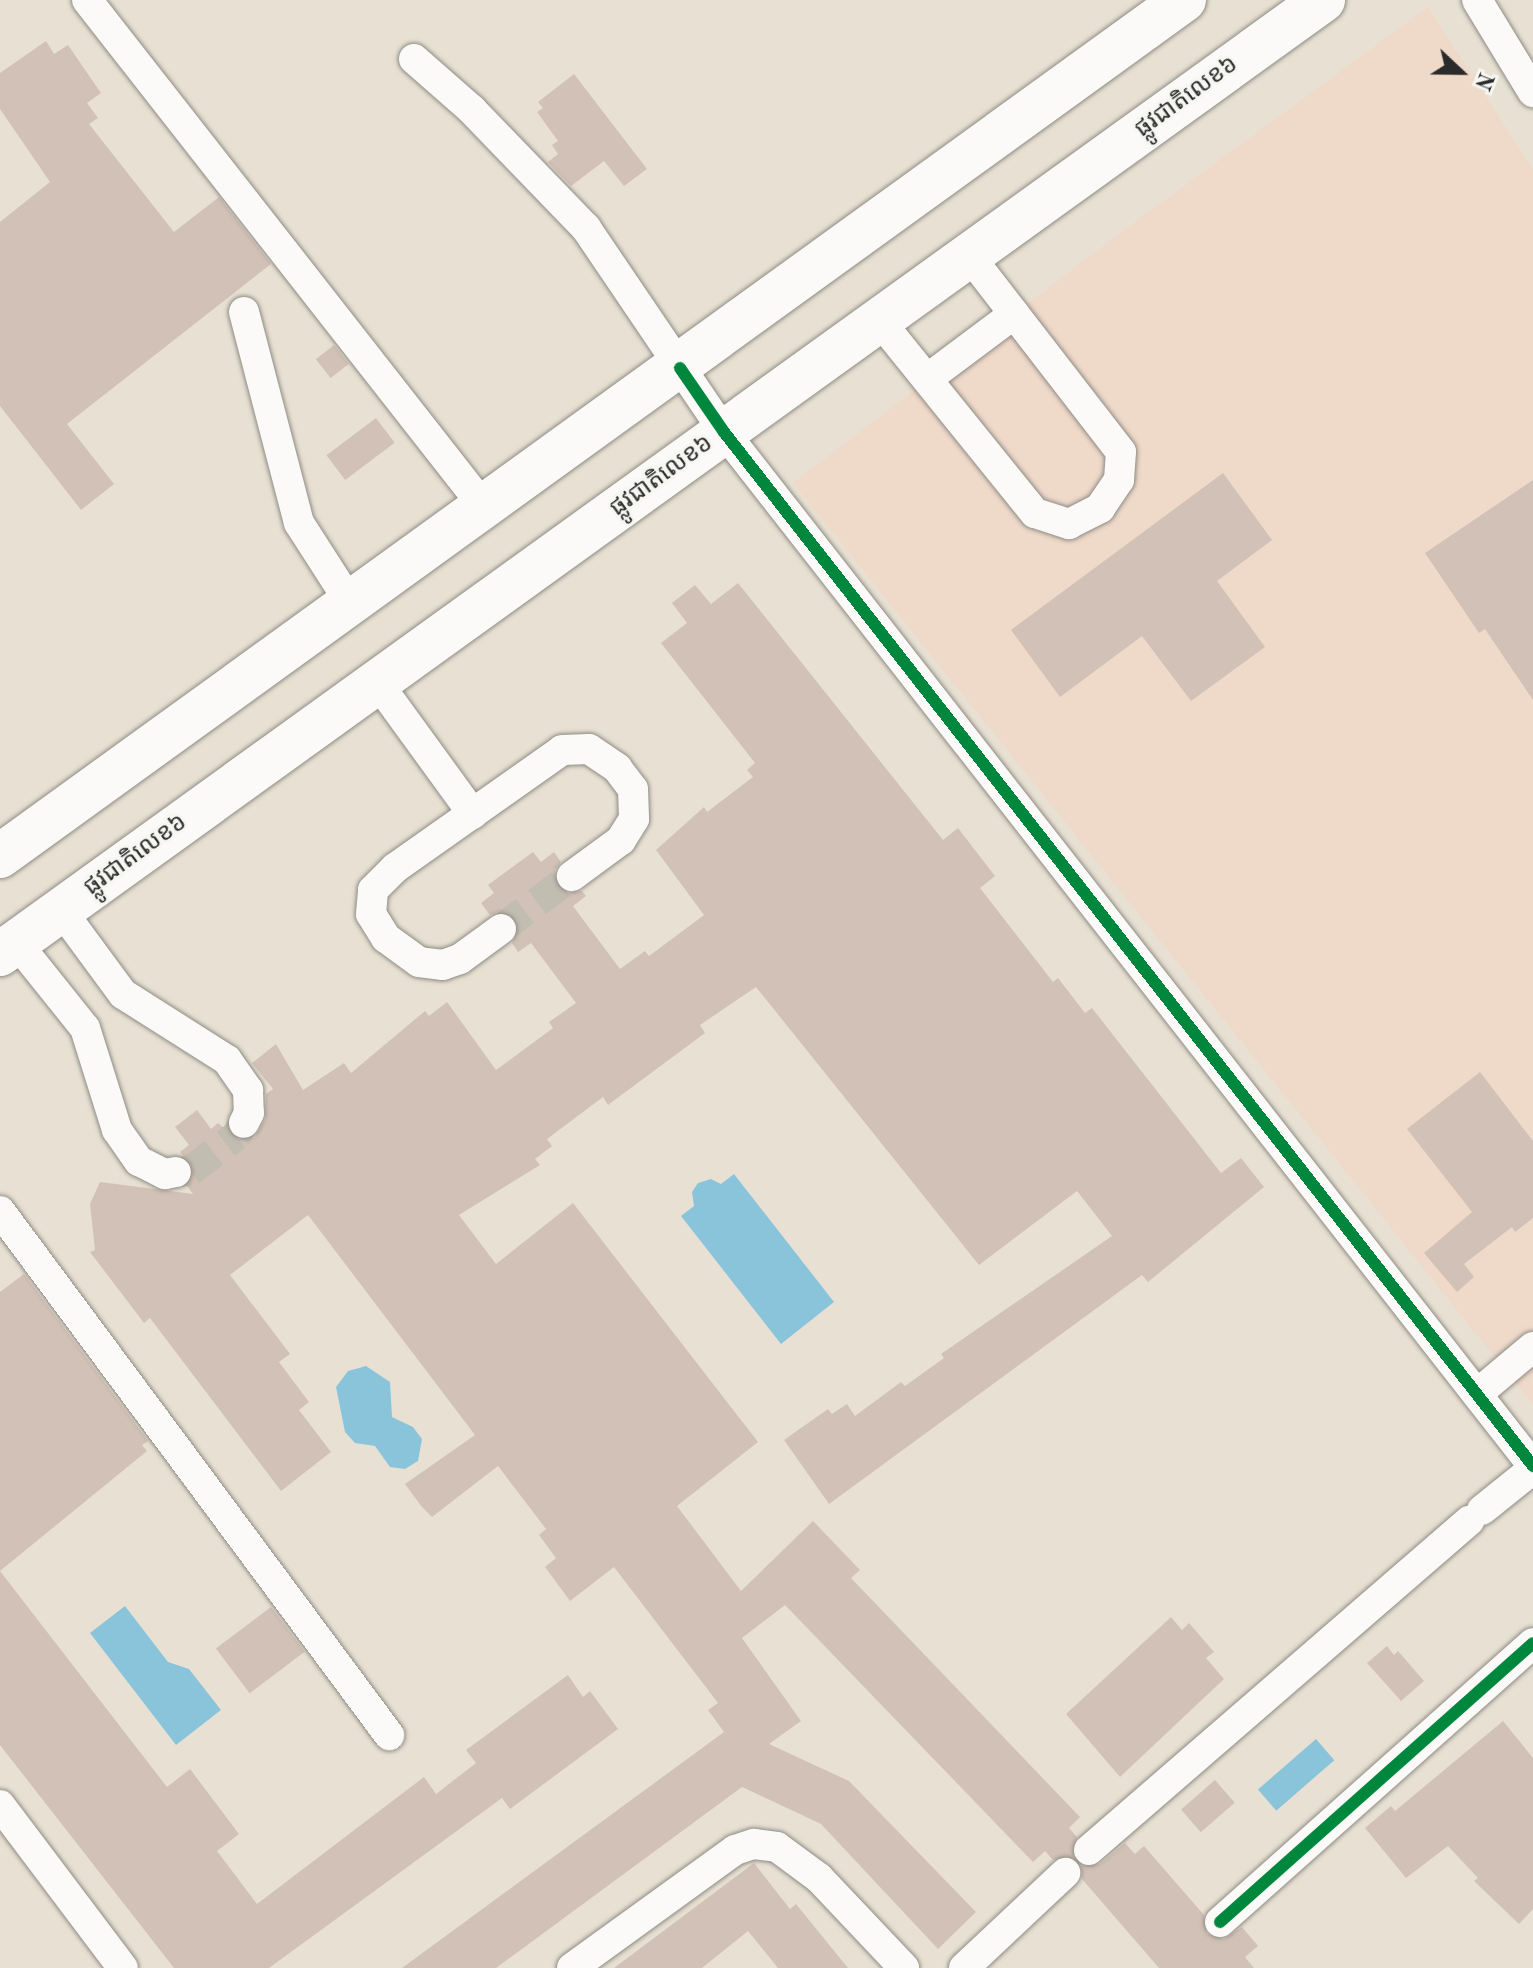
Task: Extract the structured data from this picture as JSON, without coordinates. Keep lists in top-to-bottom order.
{
  "streets": {
    "highway": ["ផ្លូវជាតិលេខ៦"]
  },
  "north": "right"
}
